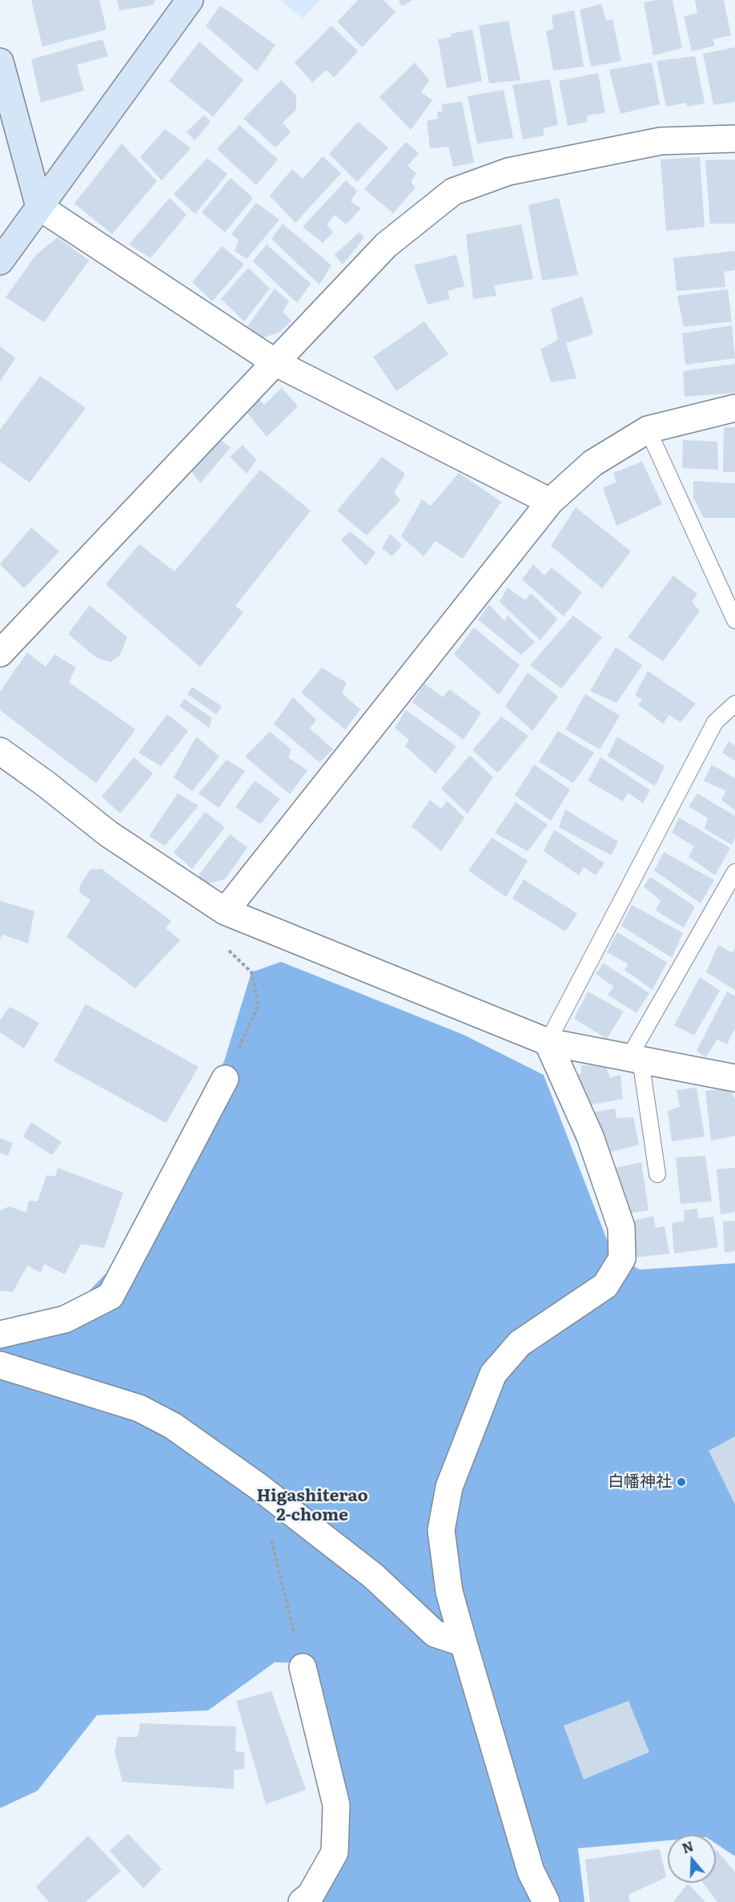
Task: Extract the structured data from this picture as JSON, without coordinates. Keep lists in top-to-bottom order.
{
  "districts": ["Higashiterao 2-chome"],
  "places": ["白幡神社"],
  "north": "top"
}
